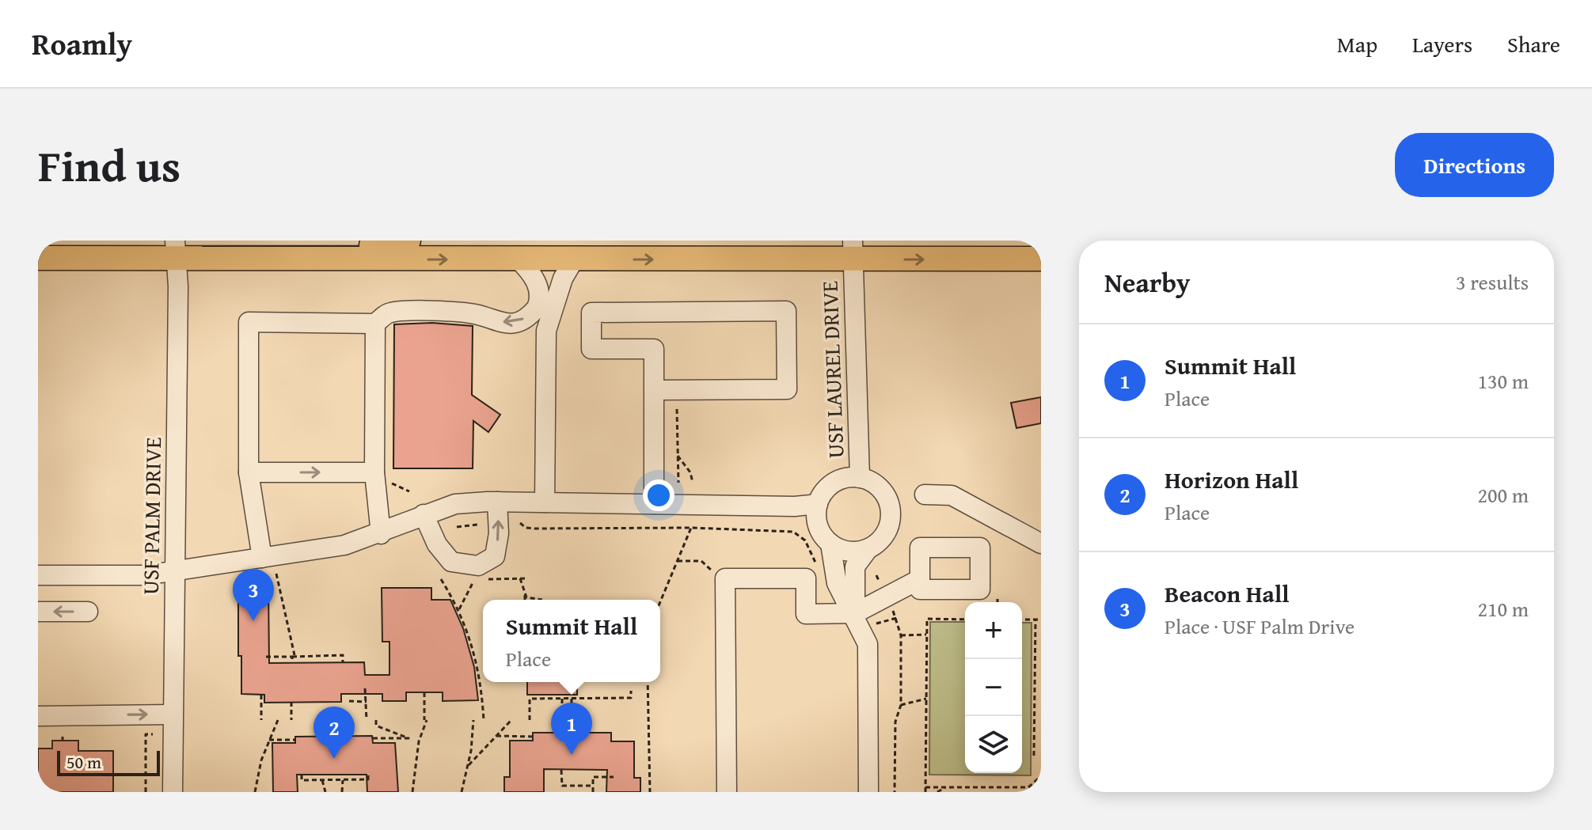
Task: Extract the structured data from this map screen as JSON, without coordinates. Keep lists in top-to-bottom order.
{
  "streets": {
    "street": ["USF LAUREL DRIVE", "USF PALM DRIVE"]
  },
  "scale_bar": "50 m",
  "page": {
    "header": "Roamly",
    "nav": ["Map", "Layers", "Share"],
    "title": "Find us",
    "buttons": "Directions",
    "heading": ["Nearby", "3 results"],
    "list": [
      {
        "mark": "1",
        "name": "Summit Hall",
        "note": "Place",
        "value": "130 m"
      },
      {
        "mark": "2",
        "name": "Horizon Hall",
        "note": "Place",
        "value": "200 m"
      },
      {
        "mark": "3",
        "name": "Beacon Hall",
        "note": "Place · USF Palm Drive",
        "value": "210 m"
      }
    ],
    "pins": ["3", "1", "2"],
    "popup": ["Summit Hall", "Place"],
    "map_buttons": ["+", "−"],
    "scale": "50 m"
  }
}
